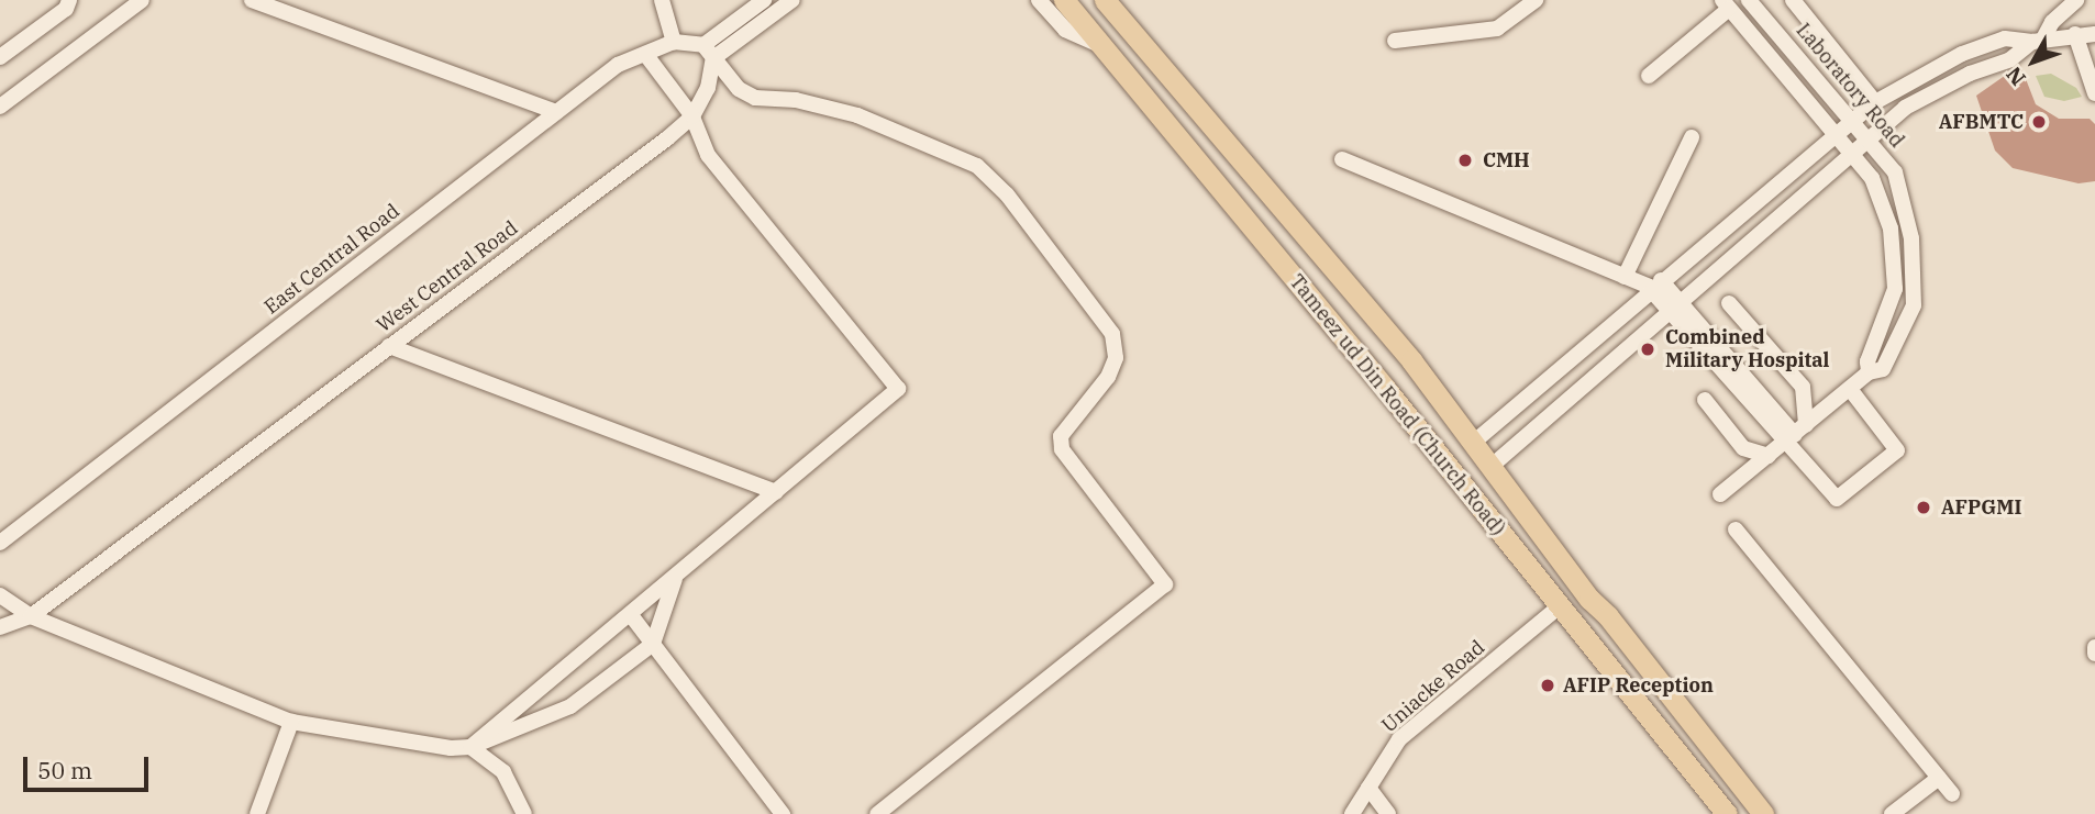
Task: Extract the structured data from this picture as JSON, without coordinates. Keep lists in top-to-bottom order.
{
  "streets": {
    "main road": ["Tameez ud Din Road (Church Road)"],
    "street": [
      "Laboratory Road",
      "East Central Road",
      "West Central Road",
      "Uniacke Road"
    ]
  },
  "crossings": [
    ["East Central Road", "West Central Road"],
    ["Tameez ud Din Road (Church Road)", "Uniacke Road"]
  ],
  "places": [
    "AFBMTC",
    "CMH",
    "Combined Military Hospital",
    "AFPGMI",
    "AFIP Reception"
  ],
  "scale_bar": "50 m",
  "north": "bottom left"
}
